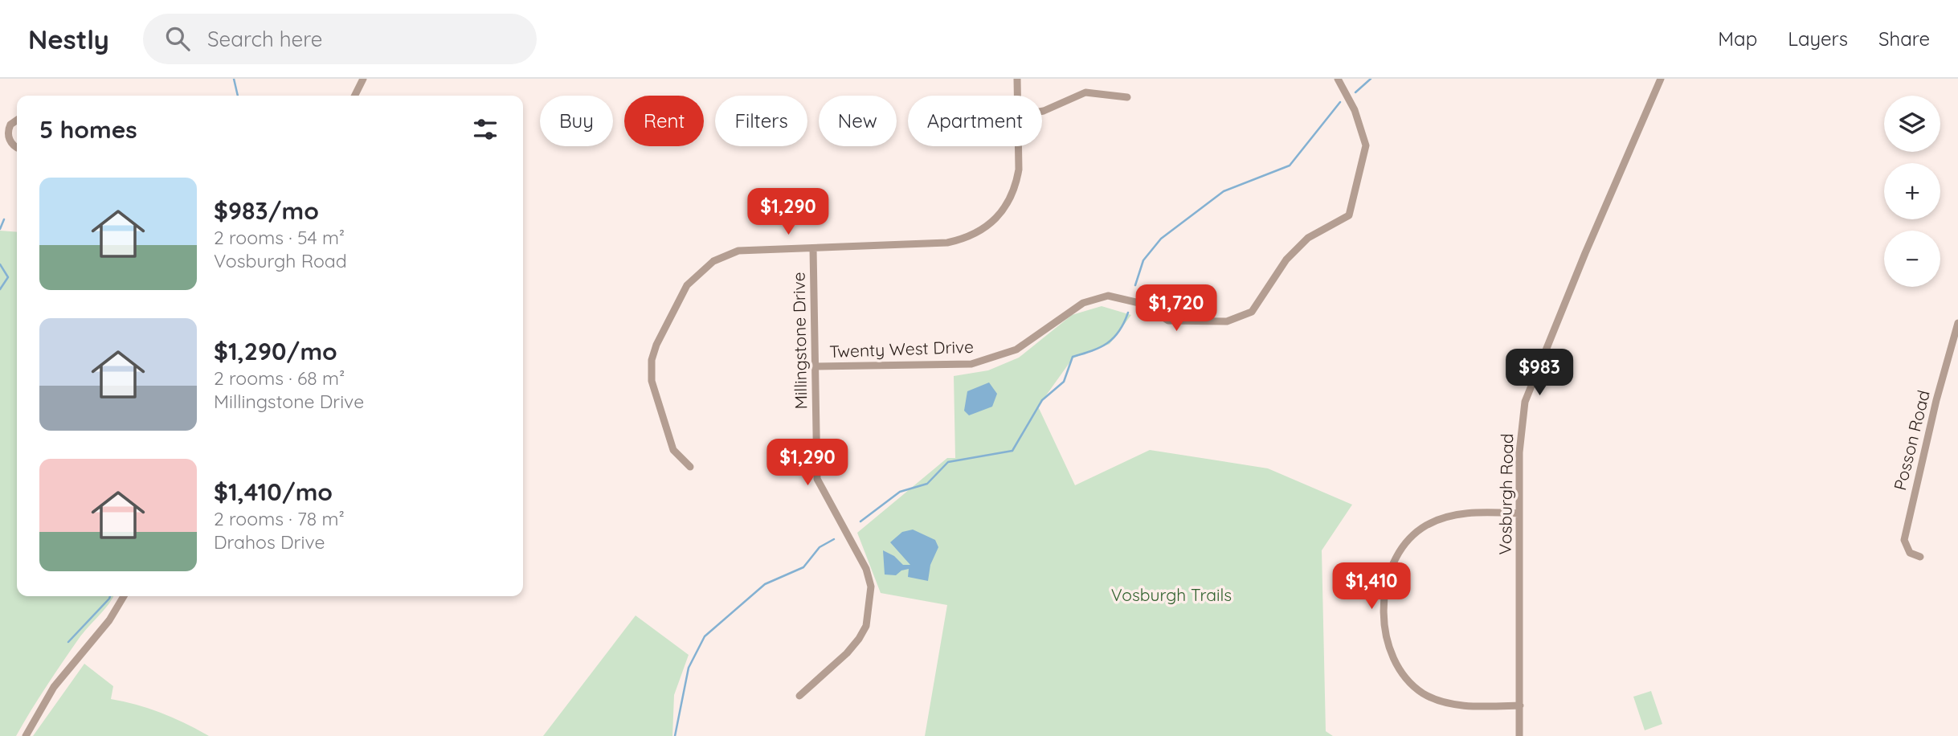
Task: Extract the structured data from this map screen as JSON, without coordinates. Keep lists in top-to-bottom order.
{
  "streets": {
    "street": [
      "Millingstone Drive",
      "Twenty West Drive",
      "Posson Road",
      "Vosburgh Road"
    ]
  },
  "crossings": [
    ["Millingstone Drive", "Twenty West Drive"]
  ],
  "parks": ["Vosburgh Trails"],
  "page": {
    "header": "Nestly",
    "search": "Search here",
    "nav": ["Map", "Layers", "Share"],
    "map_buttons": ["+", "−"],
    "chip": [
      "Buy",
      "Rent",
      "Filters",
      "New",
      "Apartment"
    ],
    "heading": "5 homes",
    "list": [
      {
        "name": "$983/mo",
        "note": "2 rooms · 54 m² · Vosburgh Road"
      },
      {
        "name": "$1,290/mo",
        "note": "2 rooms · 68 m² · Millingstone Drive"
      },
      {
        "name": "$1,410/mo",
        "note": "2 rooms · 78 m² · Drahos Drive"
      }
    ],
    "price": [
      "$1,290",
      "$1,720",
      "$983",
      "$1,290",
      "$1,410"
    ]
  }
}
